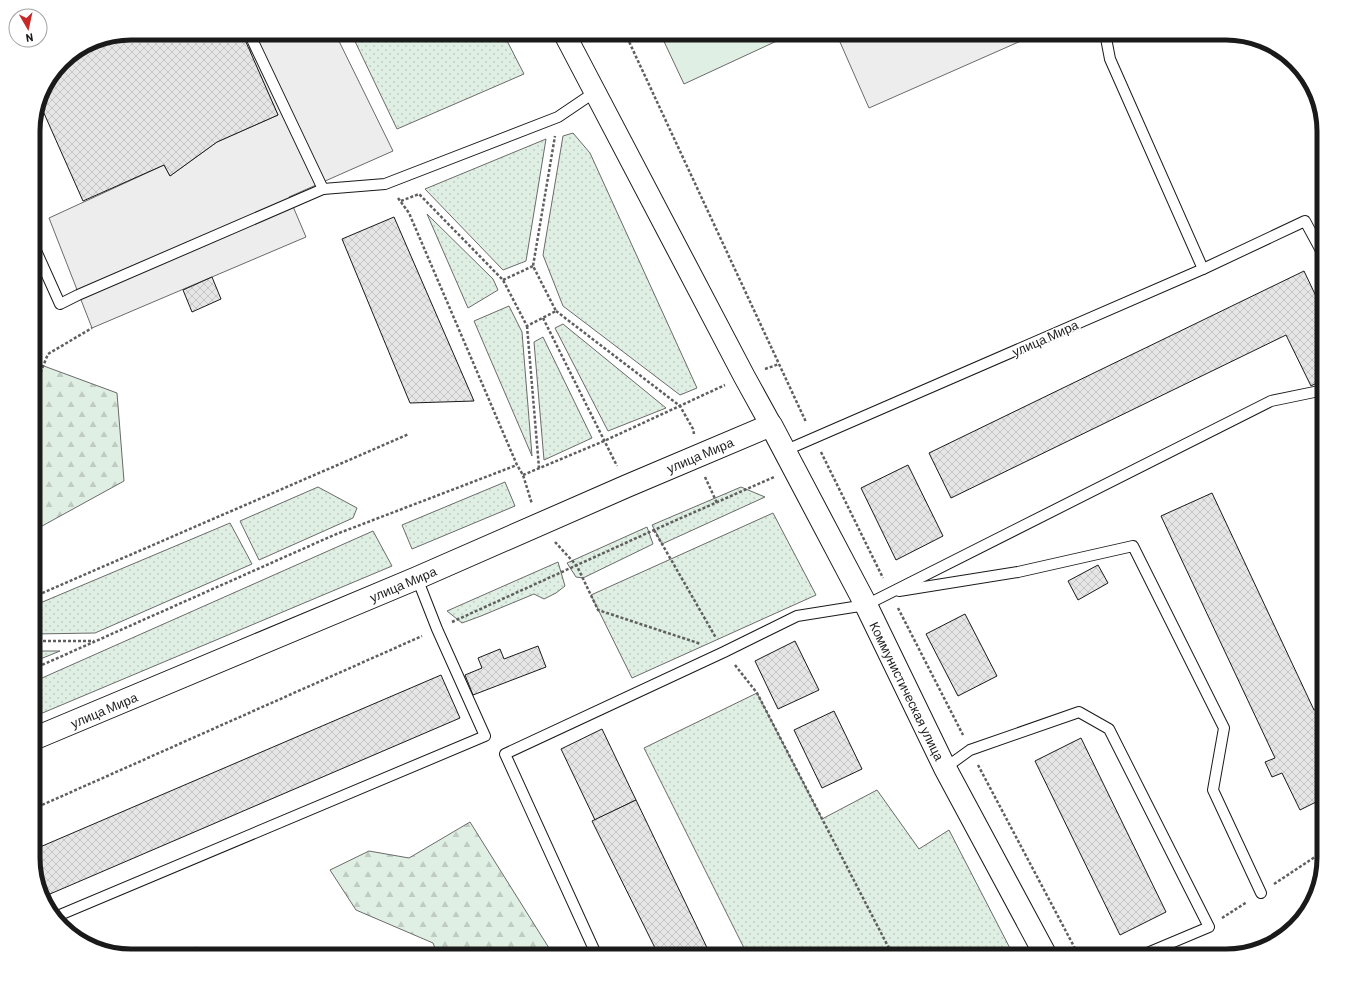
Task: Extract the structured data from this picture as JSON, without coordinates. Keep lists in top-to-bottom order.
{
  "streets": {
    "street": ["улица Мира", "Коммунистическая улица"]
  },
  "crossings": [
    ["улица Мира", "Коммунистическая улица"]
  ],
  "north": "bottom"
}
